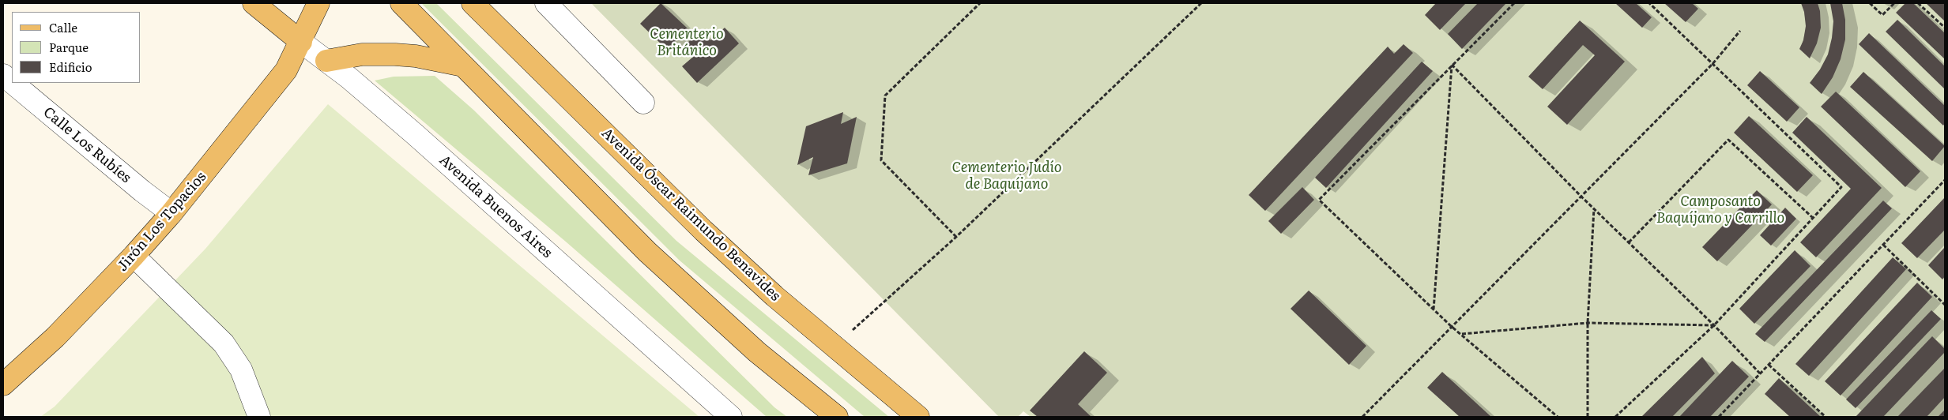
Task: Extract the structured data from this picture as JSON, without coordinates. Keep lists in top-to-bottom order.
{
  "streets": {
    "main road": ["Avenida Buenos Aires", "Avenida Óscar Raimundo Benavides", "Jirón Los Topacios"],
    "street": ["Calle Los Rubíes"]
  },
  "crossings": [
    ["Calle Los Rubíes", "Jirón Los Topacios"],
    ["Avenida Buenos Aires", "Jirón Los Topacios"]
  ],
  "parks": ["Cementerio Británico", "Cementerio Judío de Baquíjano", "Camposanto Baquíjano y Carrillo"],
  "legend": ["Calle", "Parque", "Edificio"]
}
